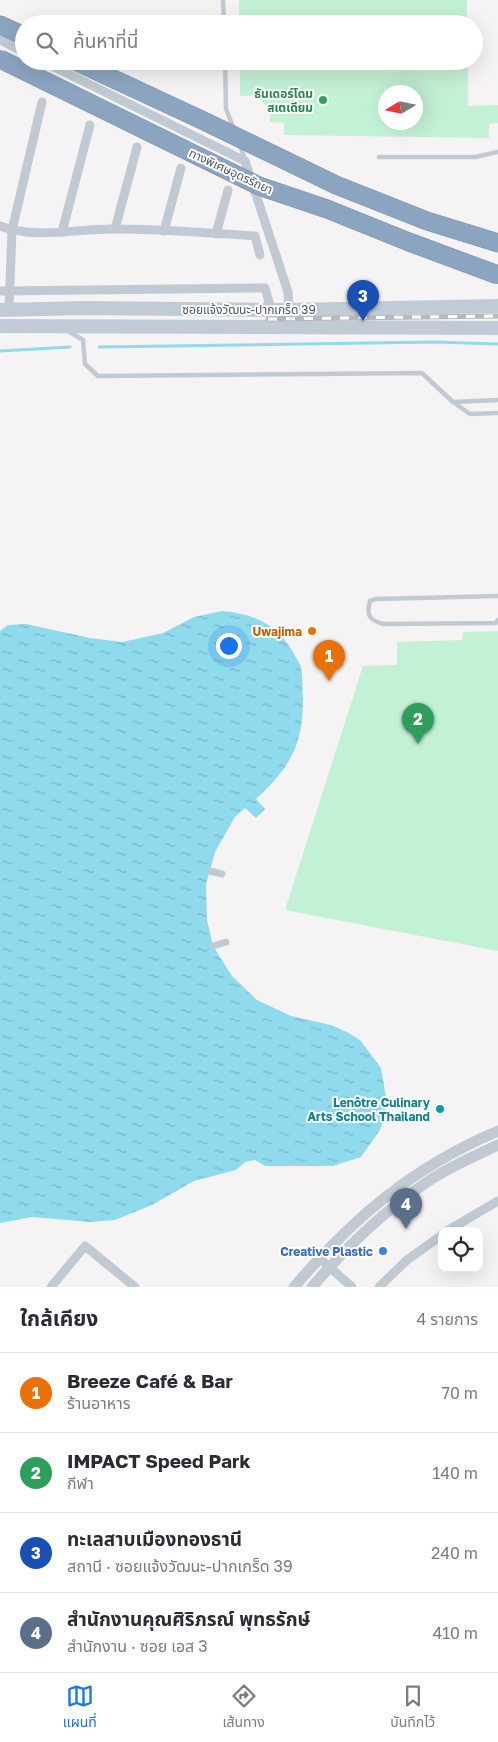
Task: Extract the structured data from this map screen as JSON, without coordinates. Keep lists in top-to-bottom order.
{
  "streets": {
    "highway": ["ทางพิเศษอุดรรัถยา"],
    "main road": ["ซอยแจ้งวัฒนะ-ปากเกร็ด 39"]
  },
  "places": [
    "ธันเดอร์โดม สเตเดียม",
    "Uwajima",
    "Lenôtre Culinary Arts School Thailand",
    "Creative Plastic"
  ],
  "north": "left",
  "page": {
    "search": "ค้นหาที่นี่",
    "pins": [
      "3",
      "1",
      "2",
      "4"
    ],
    "heading": ["ใกล้เคียง", "4 รายการ"],
    "list": [
      {
        "mark": "1",
        "name": "Breeze Café & Bar",
        "note": "ร้านอาหาร",
        "value": "70 m"
      },
      {
        "mark": "2",
        "name": "IMPACT Speed Park",
        "note": "กีฬา",
        "value": "140 m"
      },
      {
        "mark": "3",
        "name": "ทะเลสาบเมืองทองธานี",
        "note": "สถานี · ซอยแจ้งวัฒนะ-ปากเกร็ด 39",
        "value": "240 m"
      },
      {
        "mark": "4",
        "name": "สำนักงานคุณศิริภรณ์ พุทธรักษ์",
        "note": "สำนักงาน · ซอย เอส 3",
        "value": "410 m"
      }
    ],
    "nav": ["แผนที่", "เส้นทาง", "บันทึกไว้"]
  }
}
